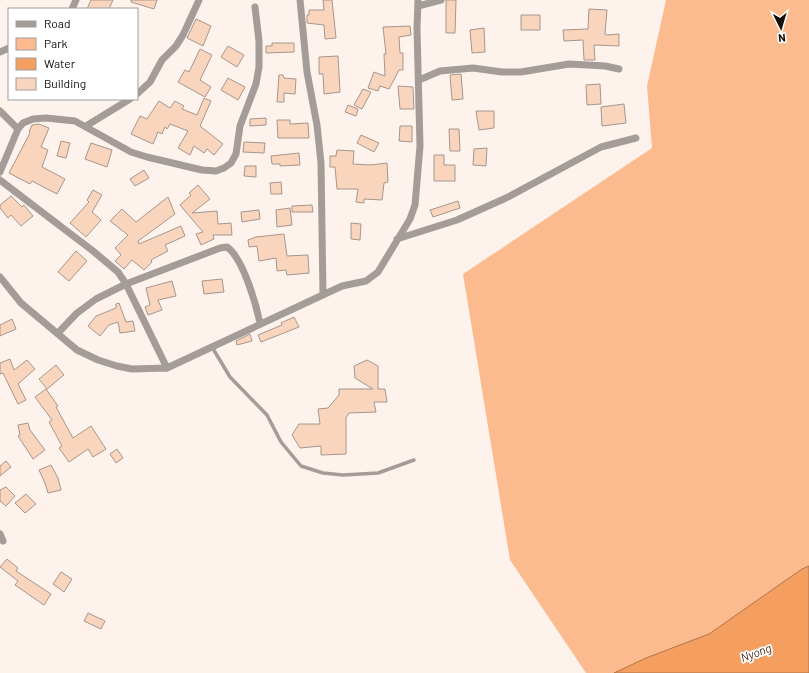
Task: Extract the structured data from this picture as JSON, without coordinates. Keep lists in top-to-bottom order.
{
  "water": ["Nyong"],
  "legend": [
    "Road",
    "Park",
    "Water",
    "Building"
  ],
  "north": "bottom"
}
